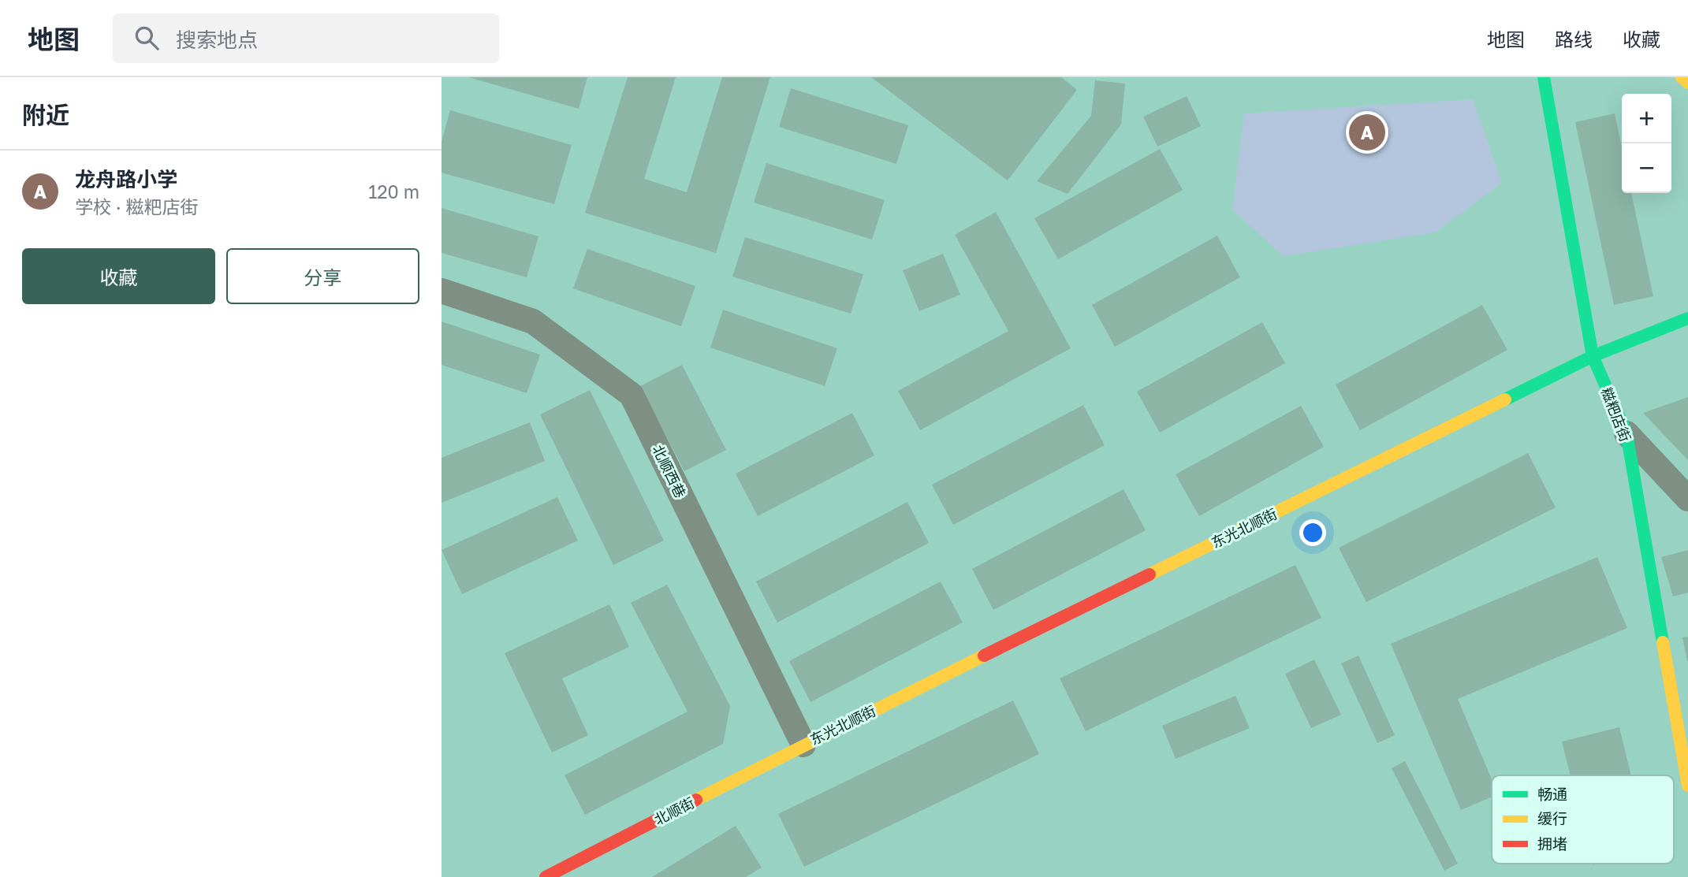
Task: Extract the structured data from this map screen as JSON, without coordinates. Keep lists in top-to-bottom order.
{
  "streets": {
    "street": [
      "糍粑店街",
      "北顺西巷",
      "东光北顺街",
      "北顺街"
    ]
  },
  "crossings": [
    ["糍粑店街", "东光北顺街"],
    ["北顺西巷", "东光北顺街"],
    ["北顺西巷", "北顺街"],
    ["东光北顺街", "北顺街"]
  ],
  "legend": ["畅通", "缓行", "拥堵"],
  "page": {
    "header": "地图",
    "search": "搜索地点",
    "nav": ["地图", "路线", "收藏"],
    "heading": "附近",
    "map_buttons": ["+", "−"],
    "pins": "A",
    "list": [
      {
        "mark": "A",
        "name": "龙舟路小学",
        "note": "学校 · 糍粑店街",
        "value": "120 m"
      }
    ],
    "buttons": ["收藏", "分享"]
  }
}
